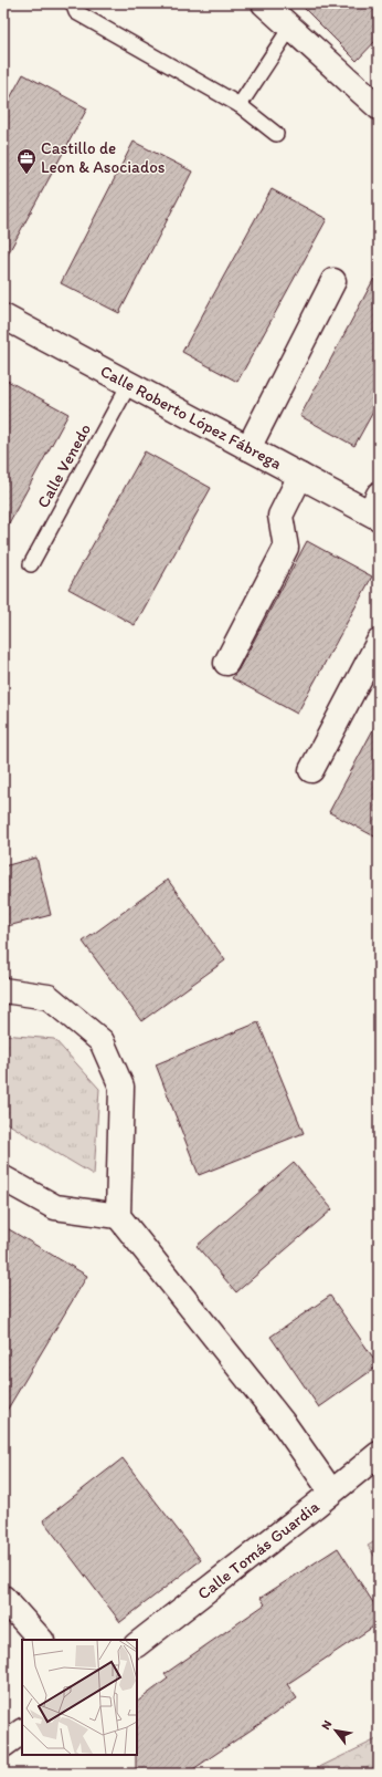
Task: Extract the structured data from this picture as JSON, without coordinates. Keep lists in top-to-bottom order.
{
  "streets": {
    "street": ["Calle Roberto López Fábrega", "Calle Tomás Guardia"],
    "lane": ["Calle Venedo"]
  },
  "crossings": [
    ["Calle Roberto López Fábrega", "Calle Venedo"]
  ],
  "places": {
    "office": ["Castillo de Leon & Asociados"]
  },
  "north": "top left"
}
